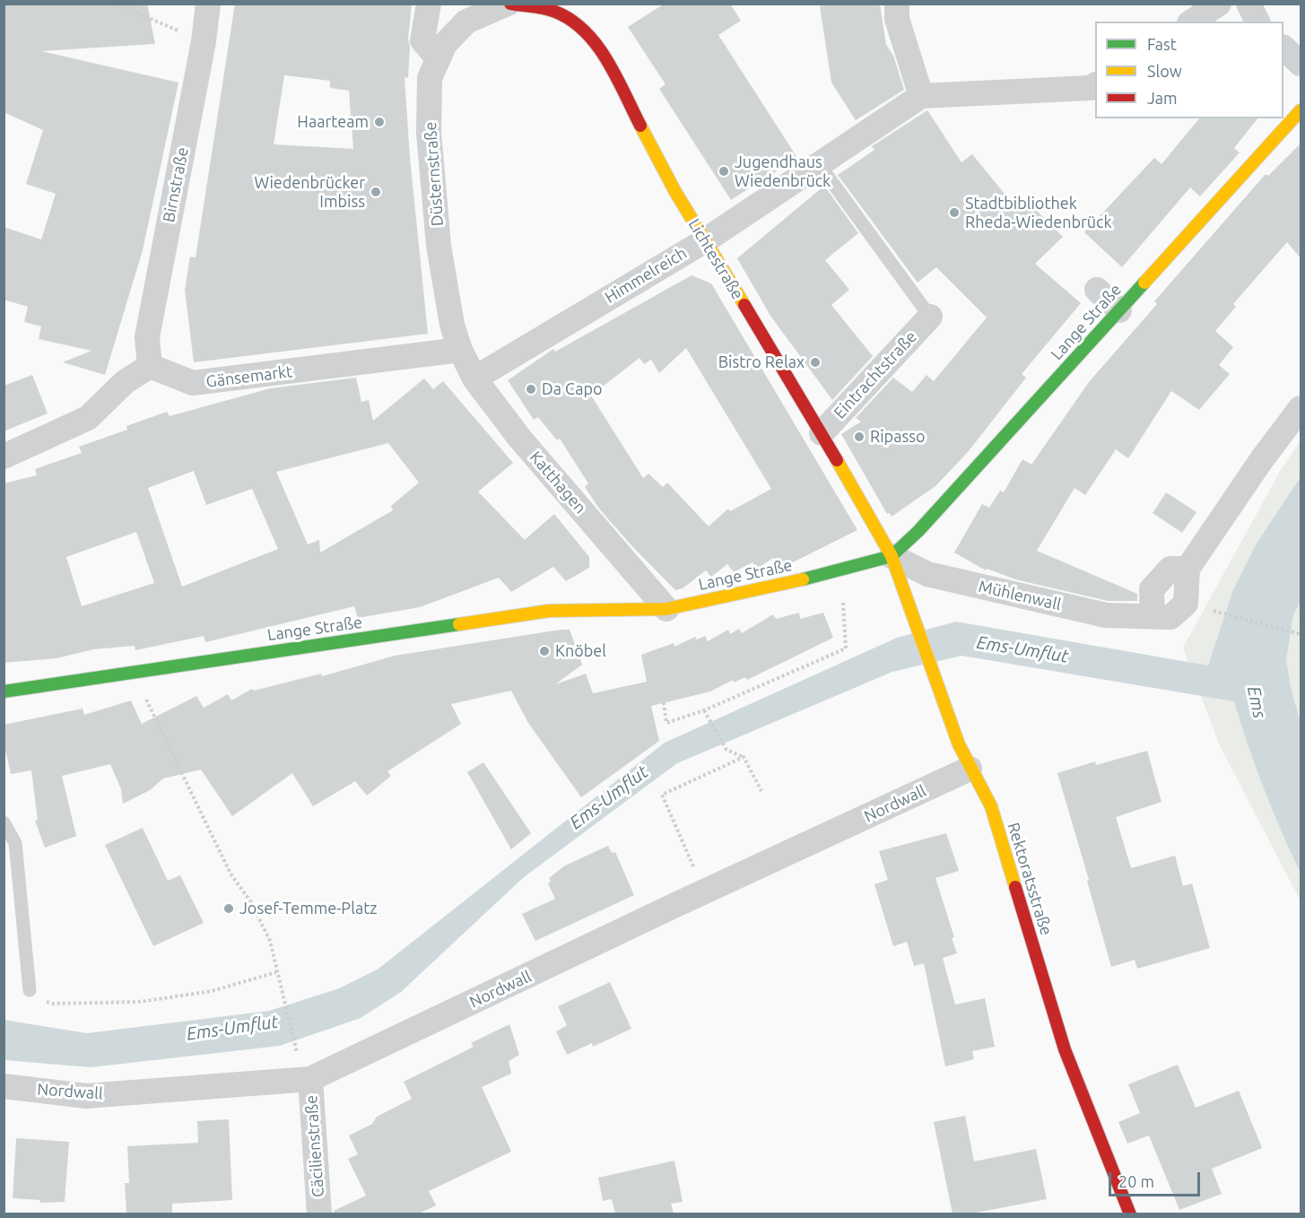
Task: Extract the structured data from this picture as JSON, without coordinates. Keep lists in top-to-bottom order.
{
  "streets": {
    "street": [
      "Düsternstraße",
      "Birnstraße",
      "Lichtestraße",
      "Himmelreich",
      "Lange Straße",
      "Eintrachtstraße",
      "Gänsemarkt",
      "Katthagen",
      "Mühlenwall",
      "Nordwall",
      "Rektoratsstraße",
      "Cäcilienstraße"
    ]
  },
  "crossings": [
    ["Düsternstraße", "Lichtestraße"],
    ["Düsternstraße", "Gänsemarkt"],
    ["Düsternstraße", "Katthagen"],
    ["Birnstraße", "Gänsemarkt"],
    ["Lichtestraße", "Himmelreich"],
    ["Lichtestraße", "Lange Straße"],
    ["Lichtestraße", "Eintrachtstraße"],
    ["Lichtestraße", "Mühlenwall"],
    ["Lichtestraße", "Rektoratsstraße"],
    ["Himmelreich", "Katthagen"],
    ["Lange Straße", "Katthagen"],
    ["Lange Straße", "Mühlenwall"],
    ["Lange Straße", "Rektoratsstraße"],
    ["Gänsemarkt", "Katthagen"],
    ["Mühlenwall", "Rektoratsstraße"],
    ["Nordwall", "Rektoratsstraße"],
    ["Nordwall", "Cäcilienstraße"]
  ],
  "water": ["Ems-Umflut", "Ems"],
  "places": [
    "Haarteam",
    "Jugendhaus Wiedenbrück",
    "Wiedenbrücker Imbiss",
    "Stadtbibliothek Rheda-Wiedenbrück",
    "Bistro Relax",
    "Da Capo",
    "Ripasso",
    "Knöbel",
    "Josef-Temme-Platz"
  ],
  "legend": ["Fast", "Slow", "Jam"],
  "scale_bar": "20 m"
}
